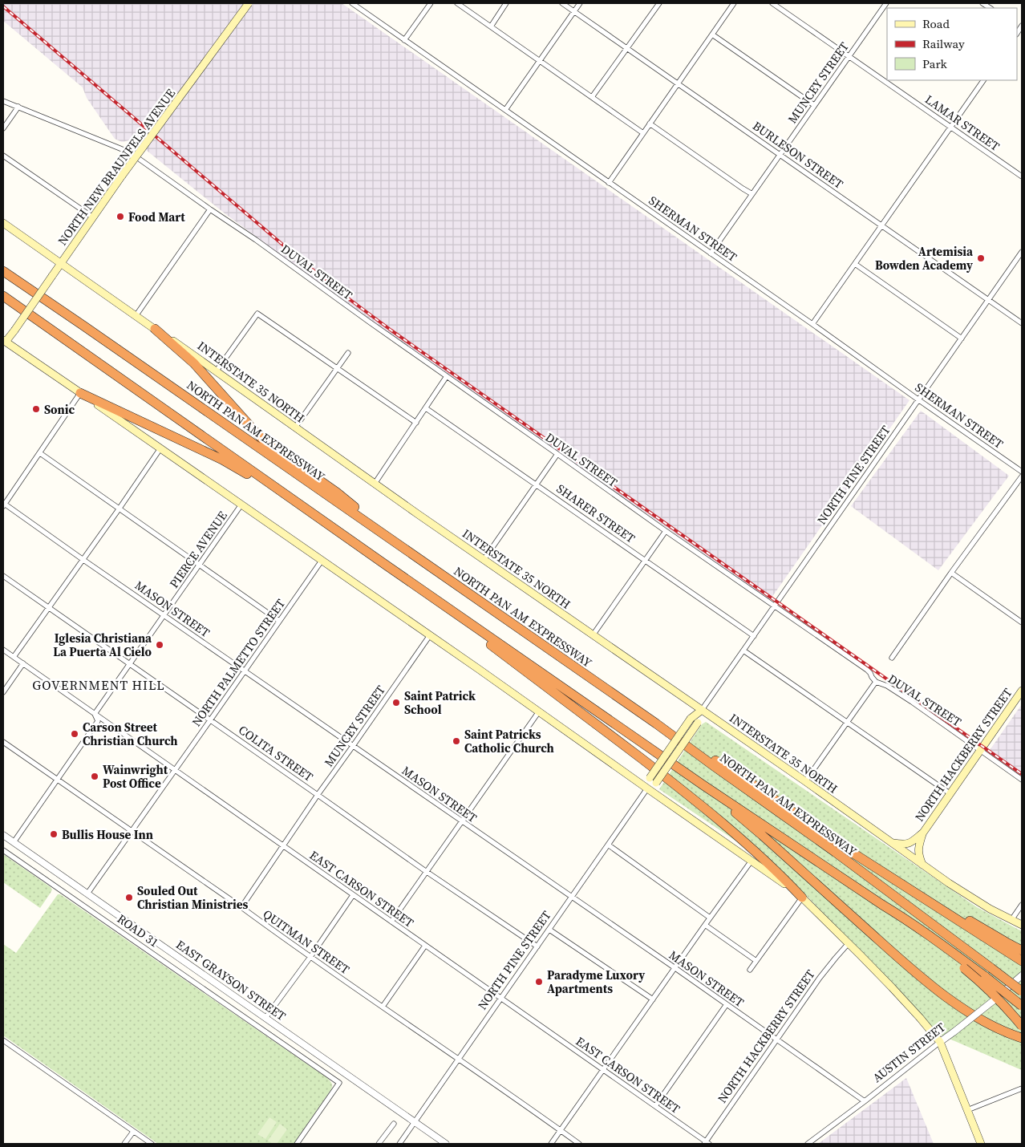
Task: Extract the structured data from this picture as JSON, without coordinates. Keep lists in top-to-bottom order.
{
  "streets": {
    "highway": ["NORTH PAN AM EXPRESSWAY"],
    "main road": [
      "NORTH NEW BRAUNFELS AVENUE",
      "INTERSTATE 35 NORTH",
      "NORTH PINE STREET",
      "NORTH HACKBERRY STREET"
    ],
    "street": [
      "MUNCEY STREET",
      "LAMAR STREET",
      "BURLESON STREET",
      "SHERMAN STREET",
      "DUVAL STREET",
      "SHARER STREET",
      "PIERCE AVENUE",
      "MASON STREET",
      "NORTH PALMETTO STREET",
      "COLITA STREET",
      "EAST CARSON STREET",
      "ROAD 31",
      "QUITMAN STREET",
      "EAST GRAYSON STREET",
      "AUSTIN STREET"
    ]
  },
  "crossings": [
    ["MUNCEY STREET", "LAMAR STREET"],
    ["MUNCEY STREET", "BURLESON STREET"],
    ["MUNCEY STREET", "SHERMAN STREET"],
    ["MUNCEY STREET", "MASON STREET"],
    ["MUNCEY STREET", "COLITA STREET"],
    ["MUNCEY STREET", "EAST CARSON STREET"],
    ["MUNCEY STREET", "QUITMAN STREET"],
    ["BURLESON STREET", "NORTH PINE STREET"],
    ["NORTH NEW BRAUNFELS AVENUE", "INTERSTATE 35 NORTH"],
    ["SHERMAN STREET", "NORTH PINE STREET"],
    ["DUVAL STREET", "NORTH PINE STREET"],
    ["DUVAL STREET", "NORTH HACKBERRY STREET"],
    ["INTERSTATE 35 NORTH", "NORTH PINE STREET"],
    ["INTERSTATE 35 NORTH", "NORTH HACKBERRY STREET"],
    ["NORTH PINE STREET", "SHARER STREET"],
    ["NORTH PINE STREET", "MASON STREET"],
    ["NORTH PINE STREET", "COLITA STREET"],
    ["NORTH PINE STREET", "EAST CARSON STREET"],
    ["NORTH PINE STREET", "QUITMAN STREET"],
    ["NORTH PINE STREET", "EAST GRAYSON STREET"],
    ["PIERCE AVENUE", "MASON STREET"],
    ["PIERCE AVENUE", "COLITA STREET"],
    ["PIERCE AVENUE", "EAST CARSON STREET"],
    ["PIERCE AVENUE", "QUITMAN STREET"],
    ["PIERCE AVENUE", "EAST GRAYSON STREET"],
    ["MASON STREET", "NORTH PALMETTO STREET"],
    ["MASON STREET", "NORTH HACKBERRY STREET"],
    ["MASON STREET", "AUSTIN STREET"],
    ["NORTH PALMETTO STREET", "COLITA STREET"],
    ["NORTH PALMETTO STREET", "EAST CARSON STREET"],
    ["NORTH PALMETTO STREET", "QUITMAN STREET"],
    ["NORTH PALMETTO STREET", "EAST GRAYSON STREET"],
    ["NORTH HACKBERRY STREET", "EAST CARSON STREET"]
  ],
  "districts": ["GOVERNMENT HILL"],
  "places": [
    "Food Mart",
    "Artemisia Bowden Academy",
    "Sonic",
    "Iglesia Christiana La Puerta Al Cielo",
    "Saint Patrick School",
    "Carson Street Christian Church",
    "Saint Patricks Catholic Church",
    "Wainwright Post Office",
    "Bullis House Inn",
    "Souled Out Christian Ministries",
    "Paradyme Luxory Apartments"
  ],
  "legend": ["Road", "Railway", "Park"]
}
